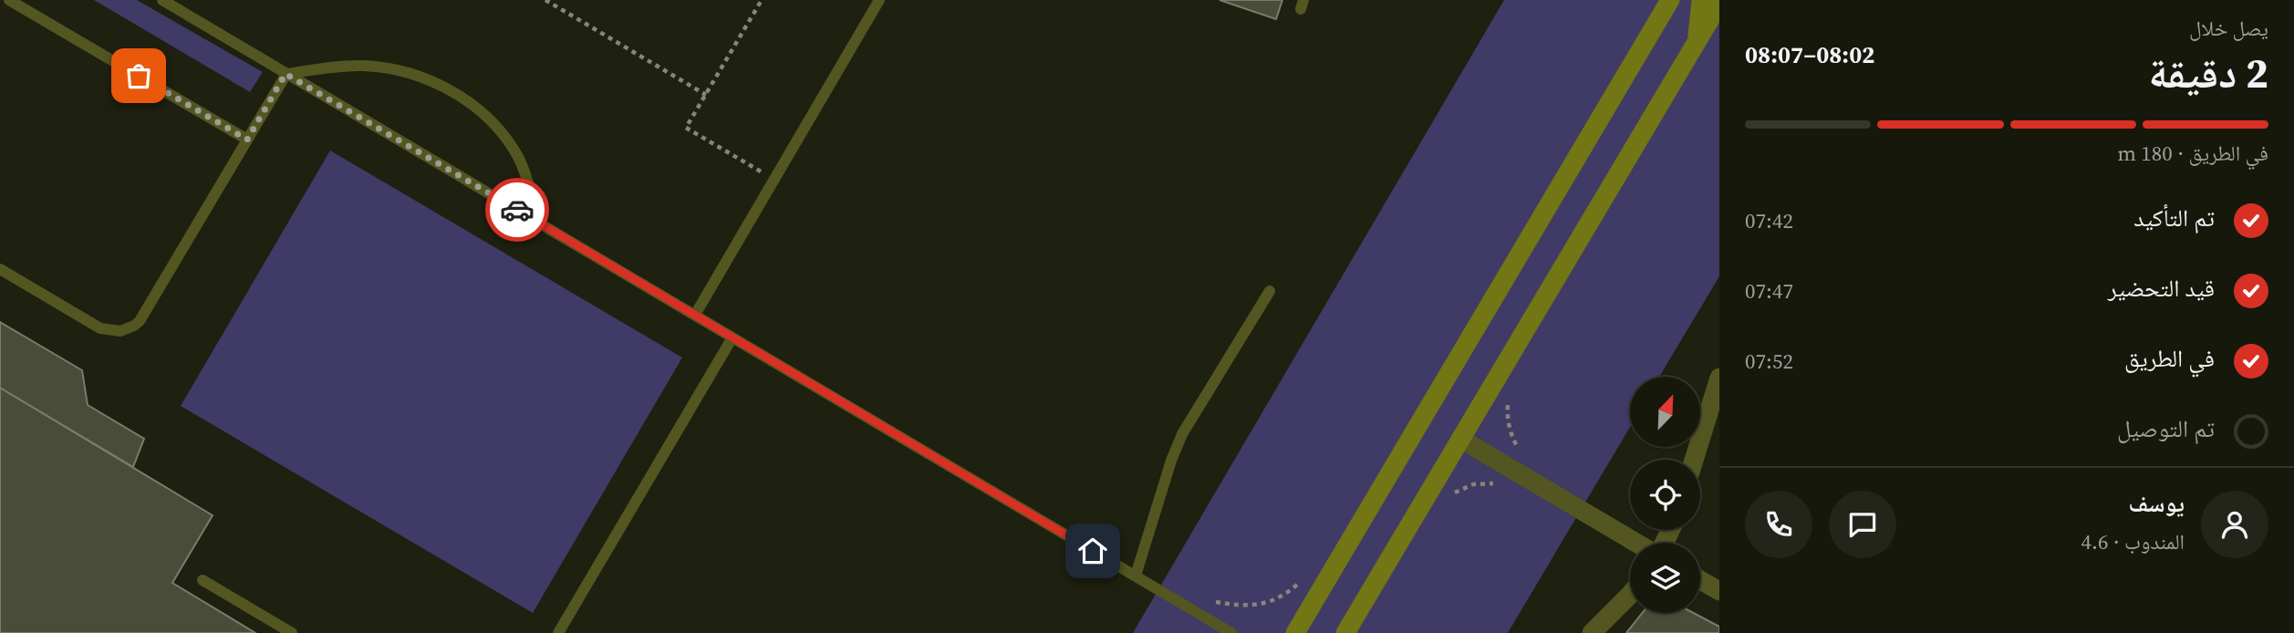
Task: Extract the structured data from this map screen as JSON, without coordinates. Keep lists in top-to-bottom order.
{
  "north": "top right",
  "page": {
    "heading": ["2 دقيقة", "يصل خلال", "08:02–08:07"],
    "panel": ["يوسف", "المندوب · 4.6"],
    "bar": "في الطريق · 180 m",
    "list": [
      ["تم التأكيد", "07:42"],
      ["قيد التحضير", "07:47"],
      ["في الطريق", "07:52"],
      "تم التوصيل"
    ]
  }
}
